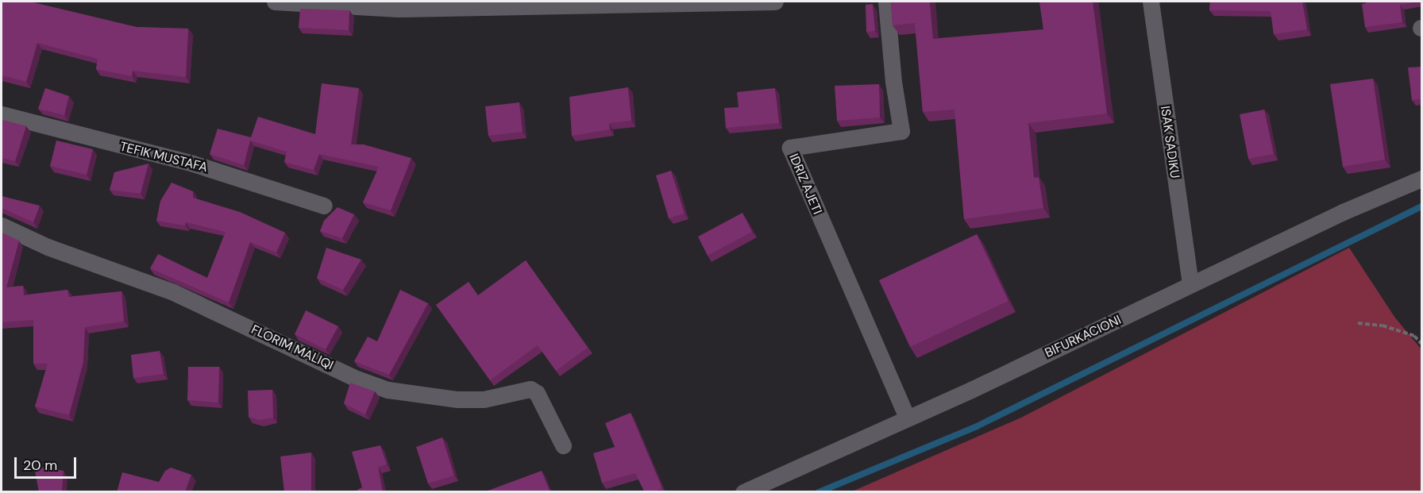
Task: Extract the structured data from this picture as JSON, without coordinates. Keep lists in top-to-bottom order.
{
  "streets": {
    "street": [
      "ISAK SADIKU",
      "TEFIK MUSTAFA",
      "IDRIZ AJETI",
      "BIFURKACIONI",
      "FLORIM MALIQI"
    ]
  },
  "crossings": [
    ["ISAK SADIKU", "BIFURKACIONI"],
    ["IDRIZ AJETI", "BIFURKACIONI"]
  ],
  "scale_bar": "20 m"
}
